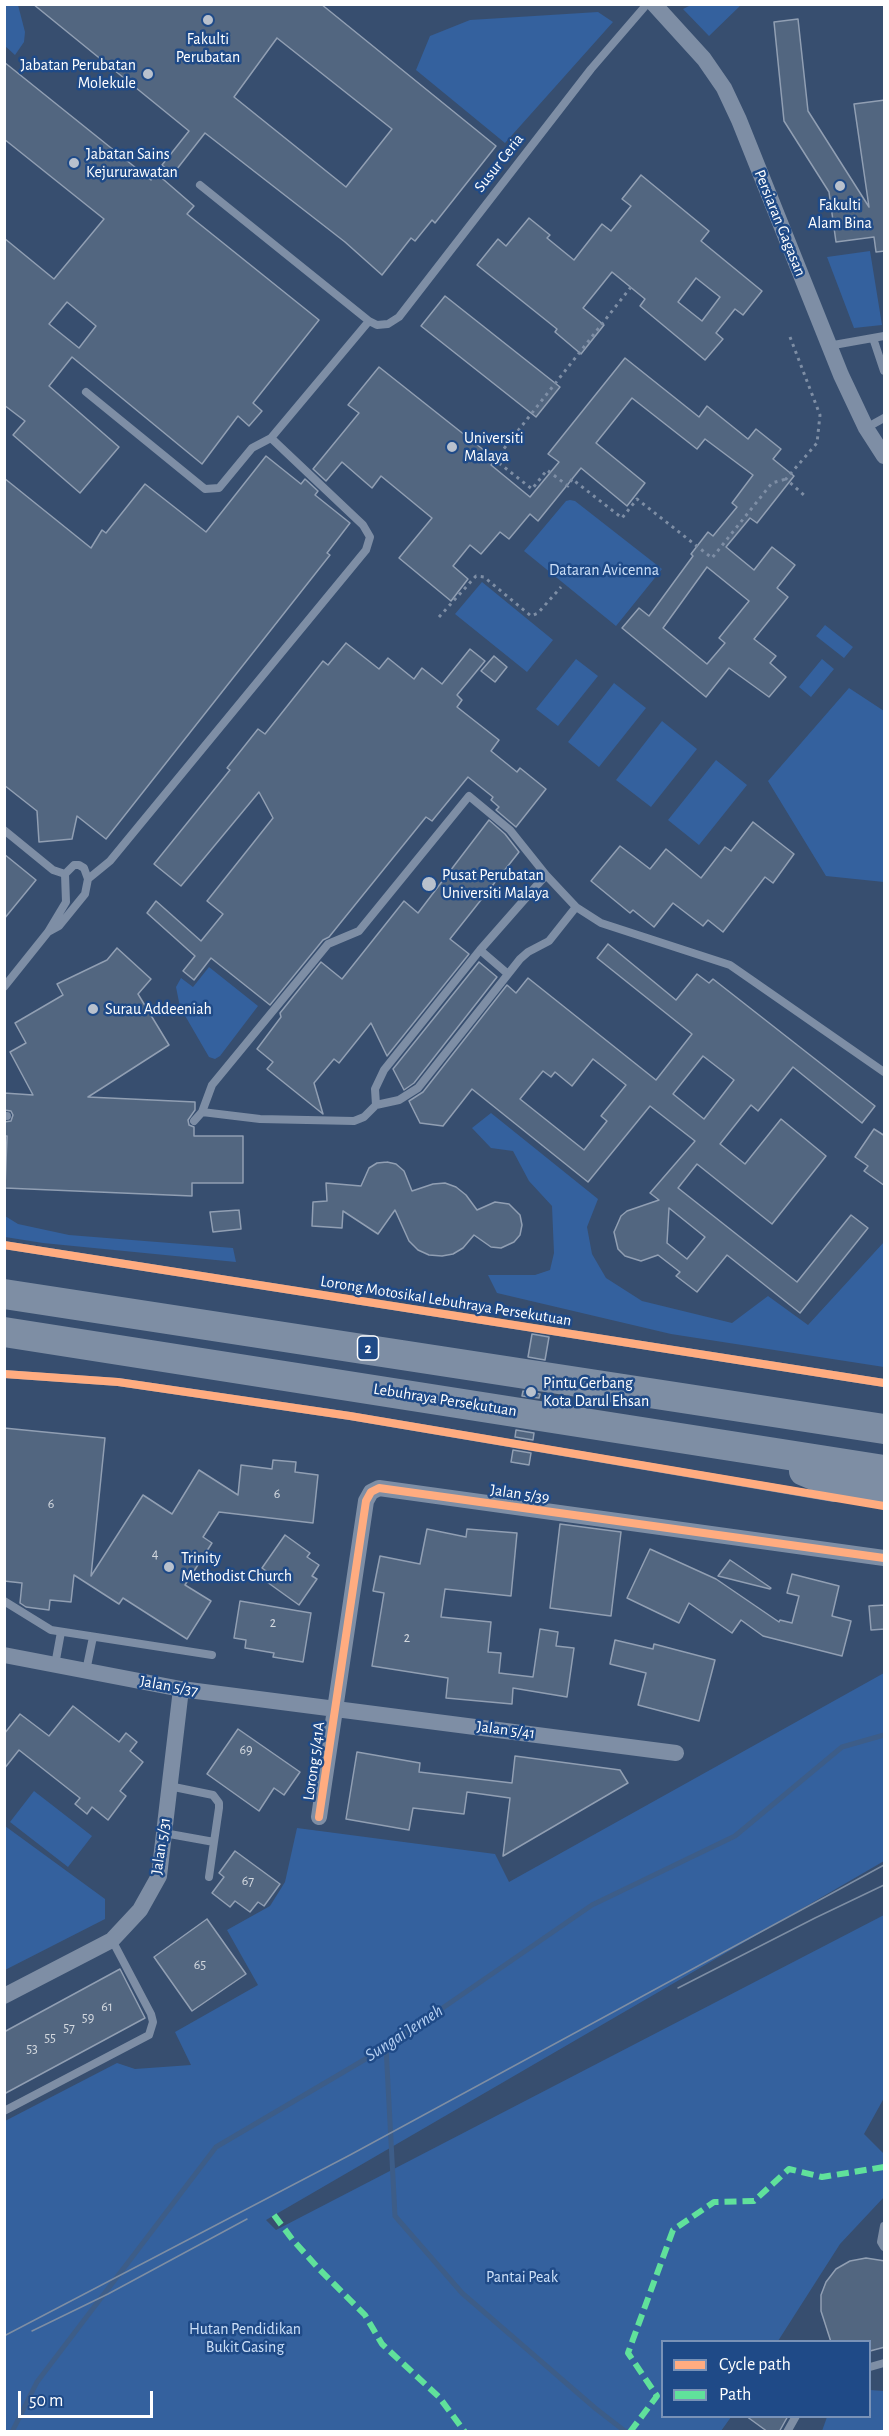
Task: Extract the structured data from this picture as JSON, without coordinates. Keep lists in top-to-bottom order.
{
  "streets": {
    "highway": ["2", "Lebuhraya Persekutuan"],
    "street": [
      "Persiaran Gagasan",
      "Jalan 5/39",
      "Jalan 5/37",
      "Jalan 5/41",
      "Lorong 5/41A",
      "Jalan 5/31"
    ],
    "lane": ["Susur Ceria", "Lorong Motosikal Lebuhraya Persekutuan"]
  },
  "crossings": [
    ["Jalan 5/39", "Jalan 5/37"],
    ["Jalan 5/39", "Jalan 5/41"],
    ["Jalan 5/39", "Lorong 5/41A"],
    ["Jalan 5/37", "Jalan 5/41"],
    ["Jalan 5/37", "Lorong 5/41A"],
    ["Jalan 5/37", "Jalan 5/31"],
    ["Jalan 5/41", "Lorong 5/41A"]
  ],
  "water": ["Sungai Jerneh"],
  "parks": ["Dataran Avicenna", "Pantai Peak", "Hutan Pendidikan Bukit Gasing"],
  "places": [
    "Fakulti Perubatan",
    "Jabatan Perubatan Molekule",
    "Jabatan Sains Kejururawatan",
    "Fakulti Alam Bina",
    "Universiti Malaya",
    "Pusat Perubatan Universiti Malaya",
    "Surau Addeeniah",
    "Pintu Gerbang Kota Darul Ehsan",
    "Trinity Methodist Church"
  ],
  "house_numbers": [
    "6",
    "6",
    "4",
    "2",
    "2",
    "69",
    "67",
    "65",
    "61",
    "59",
    "57",
    "55",
    "53"
  ],
  "legend": ["Cycle path", "Path"],
  "scale_bar": "50 m"
}
